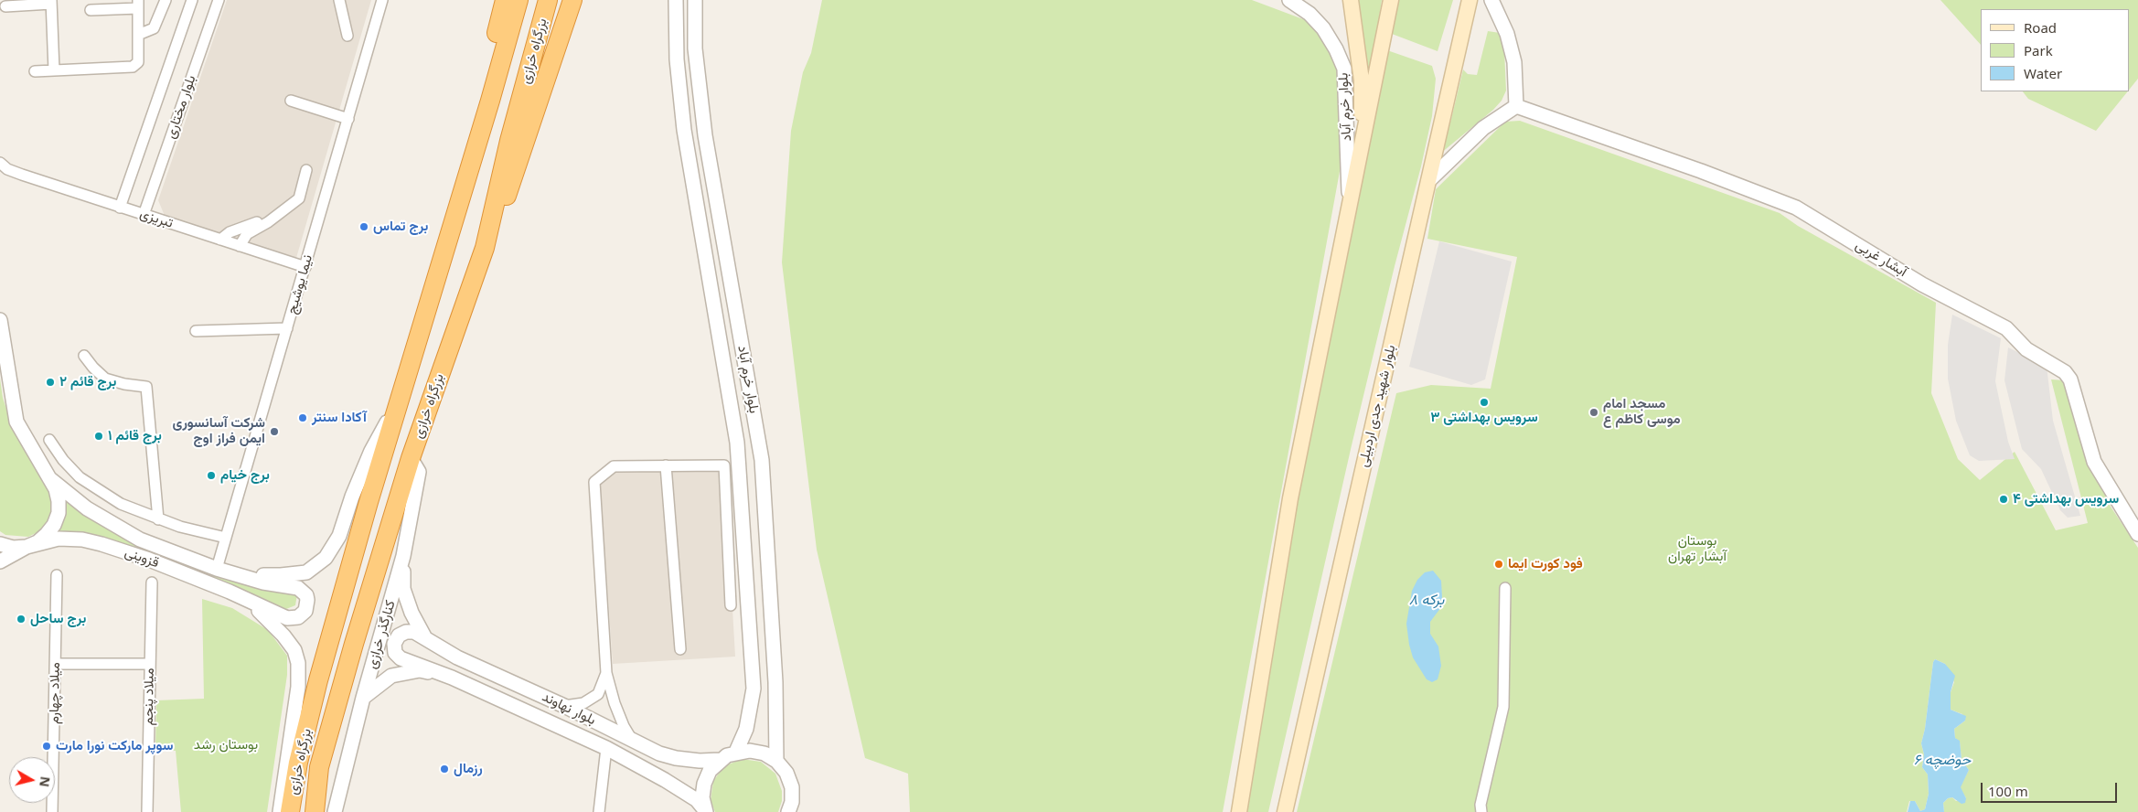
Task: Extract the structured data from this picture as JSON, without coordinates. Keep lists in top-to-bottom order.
{
  "streets": {
    "highway": ["بزرگراه خرازی"],
    "main road": ["بلوار شهید جدی اردبیلی"],
    "street": [
      "بلوار مختاری",
      "بلوار خرم آباد",
      "تبریزی",
      "آبشار غربی",
      "نیما یوشیج",
      "قزوینی",
      "کنارگذر خرازی",
      "میلاد چهارم",
      "میلاد پنجم",
      "بلوار نهاوند"
    ]
  },
  "crossings": [
    ["بزرگراه خرازی", "کنارگذر خرازی"],
    ["بلوار مختاری", "تبریزی"],
    ["تبریزی", "نیما یوشیج"],
    ["نیما یوشیج", "قزوینی"]
  ],
  "water": ["برکه ۸", "حوضچه ۶"],
  "parks": ["بوستان آبشار تهران", "بوستان رشد"],
  "places": [
    "برج تماس",
    "برج قائم ۲",
    "سرویس بهداشتی ۳",
    "مسجد امام موسی کاظم ع",
    "آکادا سنتر",
    "شرکت آسانسوری ایمن فراز اوج",
    "برج قائم ۱",
    "برج خیام",
    "سرویس بهداشتی ۴",
    "فود کورت ایما",
    "برج ساحل",
    "سوپر مارکت نورا مارت",
    "رزمال"
  ],
  "legend": ["Road", "Park", "Water"],
  "scale_bar": "100 m",
  "north": "right"
}
